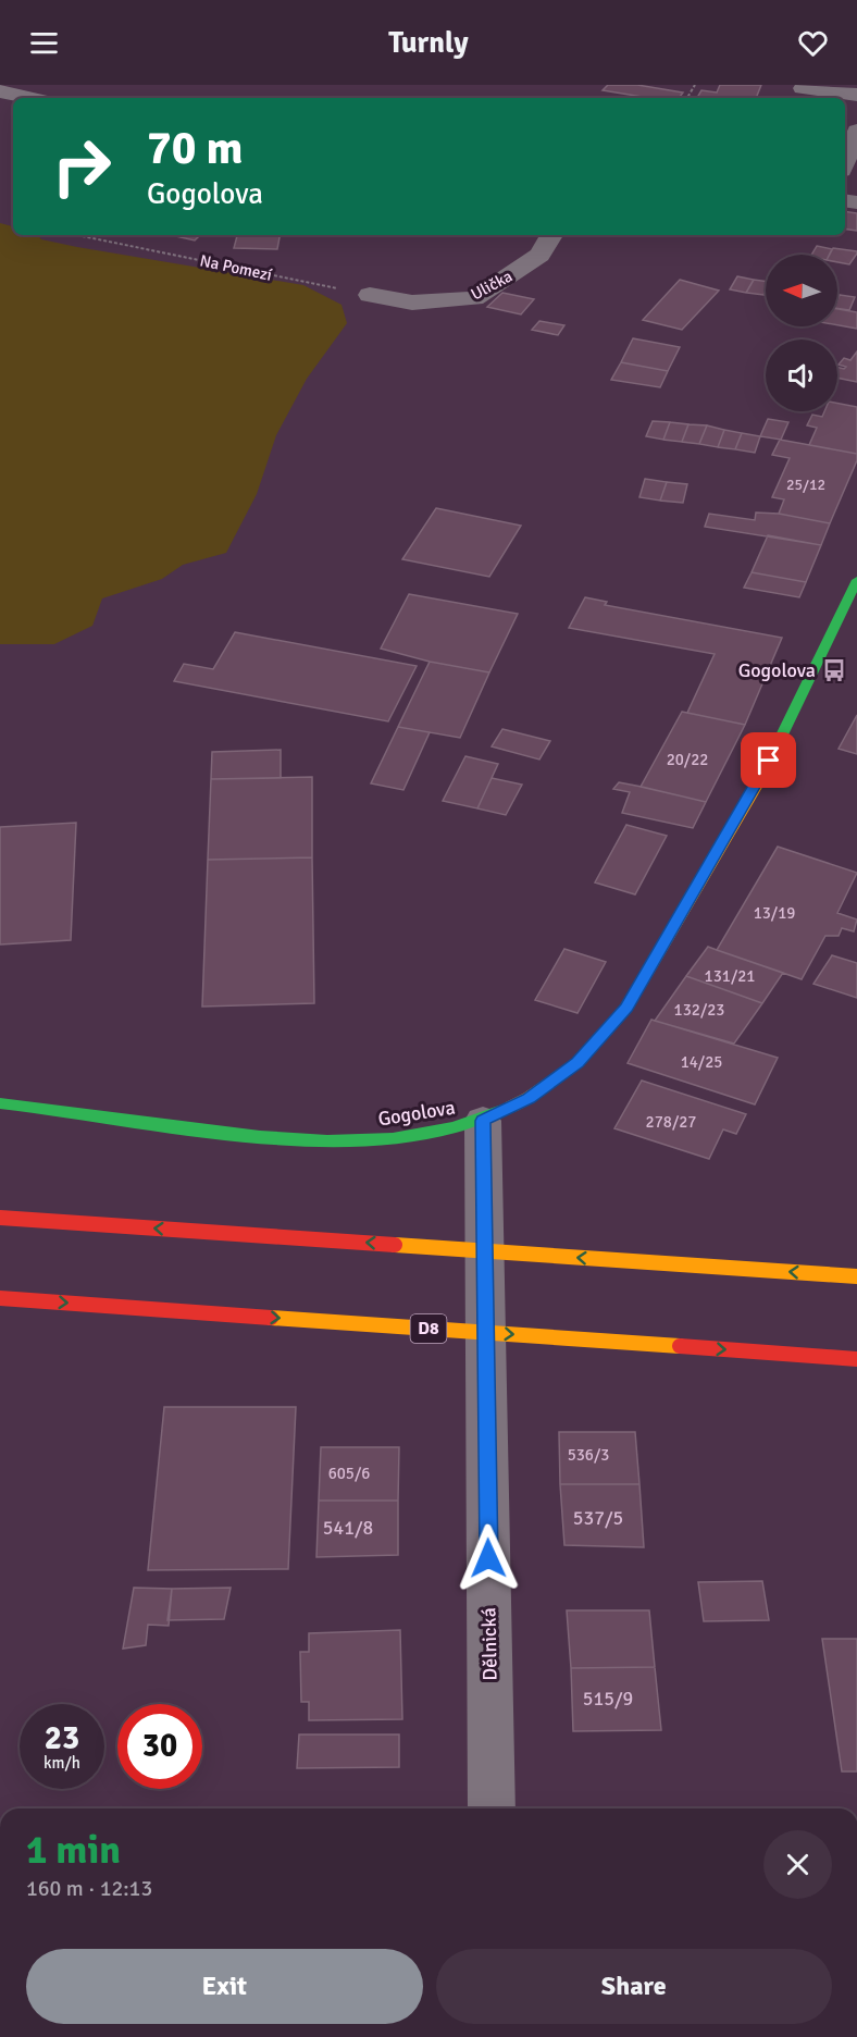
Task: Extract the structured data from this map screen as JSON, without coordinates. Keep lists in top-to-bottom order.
{
  "streets": {
    "main road": ["Gogolova", "D8"],
    "street": ["Ulička", "Dělnická"],
    "path": ["Na Pomezí"]
  },
  "crossings": [
    ["Na Pomezí", "Ulička"],
    ["Gogolova", "Dělnická"]
  ],
  "places": {
    "bus stop": ["Gogolova"]
  },
  "house_numbers": [
    "25/12",
    "20/22",
    "13/19",
    "131/21",
    "132/23",
    "14/25",
    "278/27",
    "536/3",
    "605/6",
    "537/5",
    "541/8",
    "515/9"
  ],
  "north": "left",
  "page": {
    "header": "Turnly",
    "turn": ["70 m", "Gogolova"],
    "speed": "23 km/h",
    "limit": "30",
    "heading": ["1 min", "160 m · 12:13"],
    "buttons": ["Exit", "Share"]
  }
}
